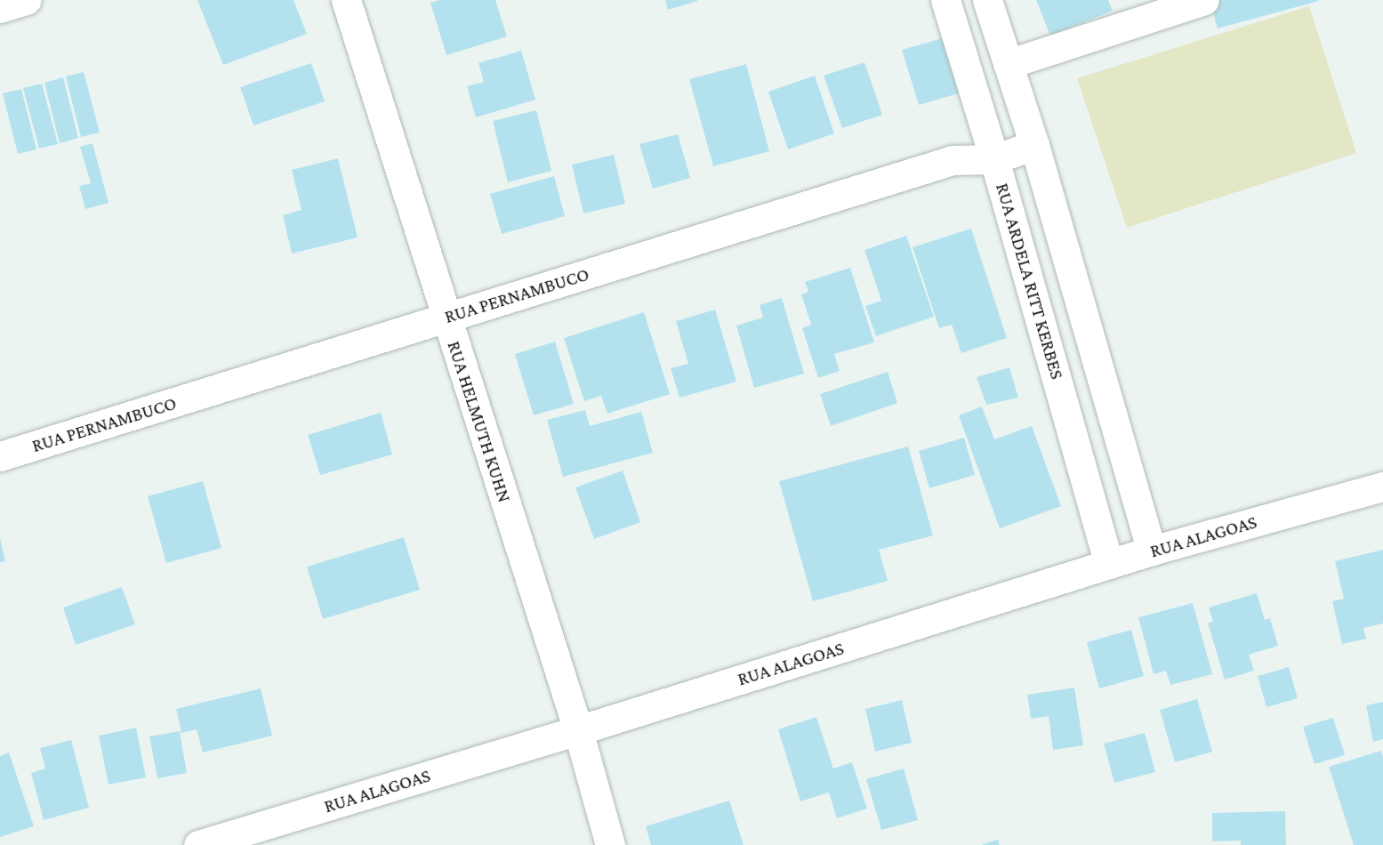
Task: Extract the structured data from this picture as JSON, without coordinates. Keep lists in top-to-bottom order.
{
  "streets": {
    "street": [
      "RUA ARDELA RITT KERBES",
      "RUA PERNAMBUCO",
      "RUA HELMUTH KUHN",
      "RUA ALAGOAS"
    ]
  },
  "crossings": [
    ["RUA ARDELA RITT KERBES", "RUA PERNAMBUCO"],
    ["RUA ARDELA RITT KERBES", "RUA ALAGOAS"],
    ["RUA PERNAMBUCO", "RUA HELMUTH KUHN"],
    ["RUA HELMUTH KUHN", "RUA ALAGOAS"]
  ]
}
